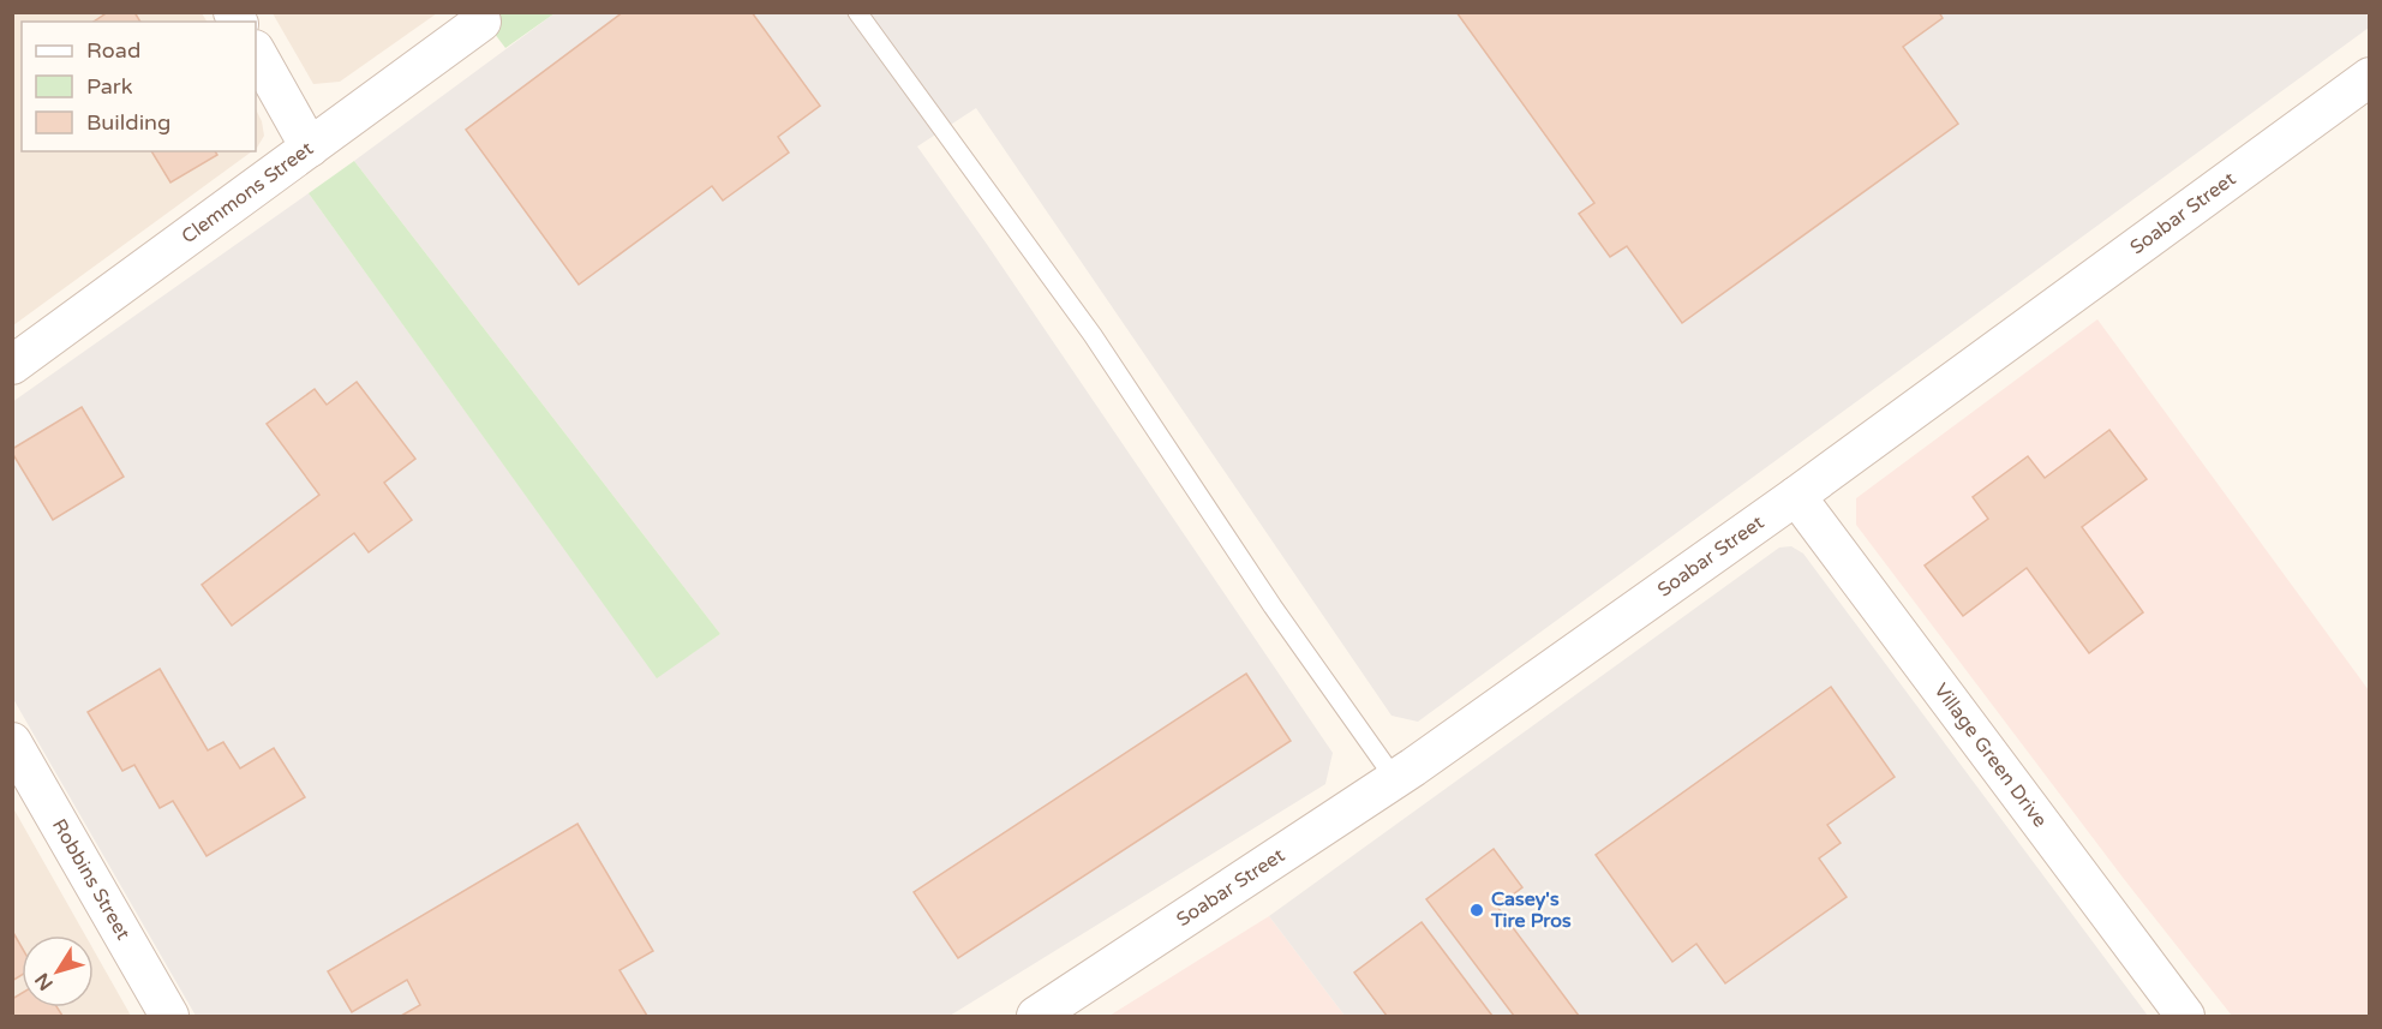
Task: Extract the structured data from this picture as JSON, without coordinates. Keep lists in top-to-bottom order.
{
  "streets": {
    "street": [
      "Clemmons Street",
      "Soabar Street",
      "Village Green Drive",
      "Robbins Street"
    ]
  },
  "crossings": [
    ["Soabar Street", "Village Green Drive"]
  ],
  "places": ["Casey's Tire Pros"],
  "legend": ["Road", "Park", "Building"],
  "north": "bottom left"
}
